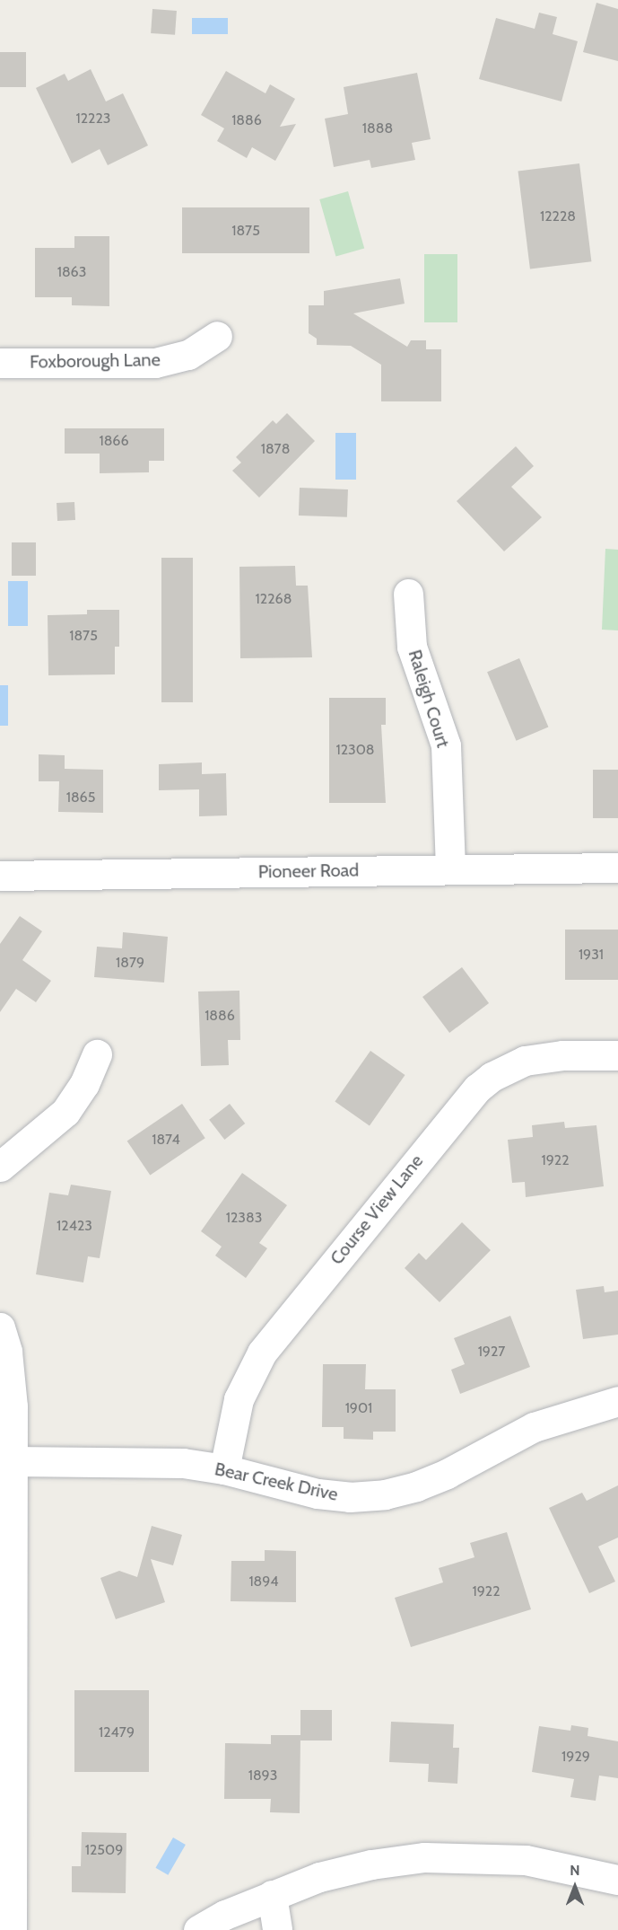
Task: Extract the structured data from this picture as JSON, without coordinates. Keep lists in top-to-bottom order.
{
  "streets": {
    "street": [
      "Foxborough Lane",
      "Raleigh Court",
      "Pioneer Road",
      "Course View Lane",
      "Bear Creek Drive"
    ]
  },
  "crossings": [
    ["Raleigh Court", "Pioneer Road"],
    ["Course View Lane", "Bear Creek Drive"]
  ],
  "house_numbers": [
    "12223",
    "1886",
    "1888",
    "12228",
    "1875",
    "1863",
    "1866",
    "1878",
    "12268",
    "1875",
    "12308",
    "1865",
    "1931",
    "1879",
    "1886",
    "1874",
    "1922",
    "12383",
    "12423",
    "1927",
    "1901",
    "1894",
    "1922",
    "12479",
    "1929",
    "1893",
    "12509"
  ],
  "north": "top"
}
